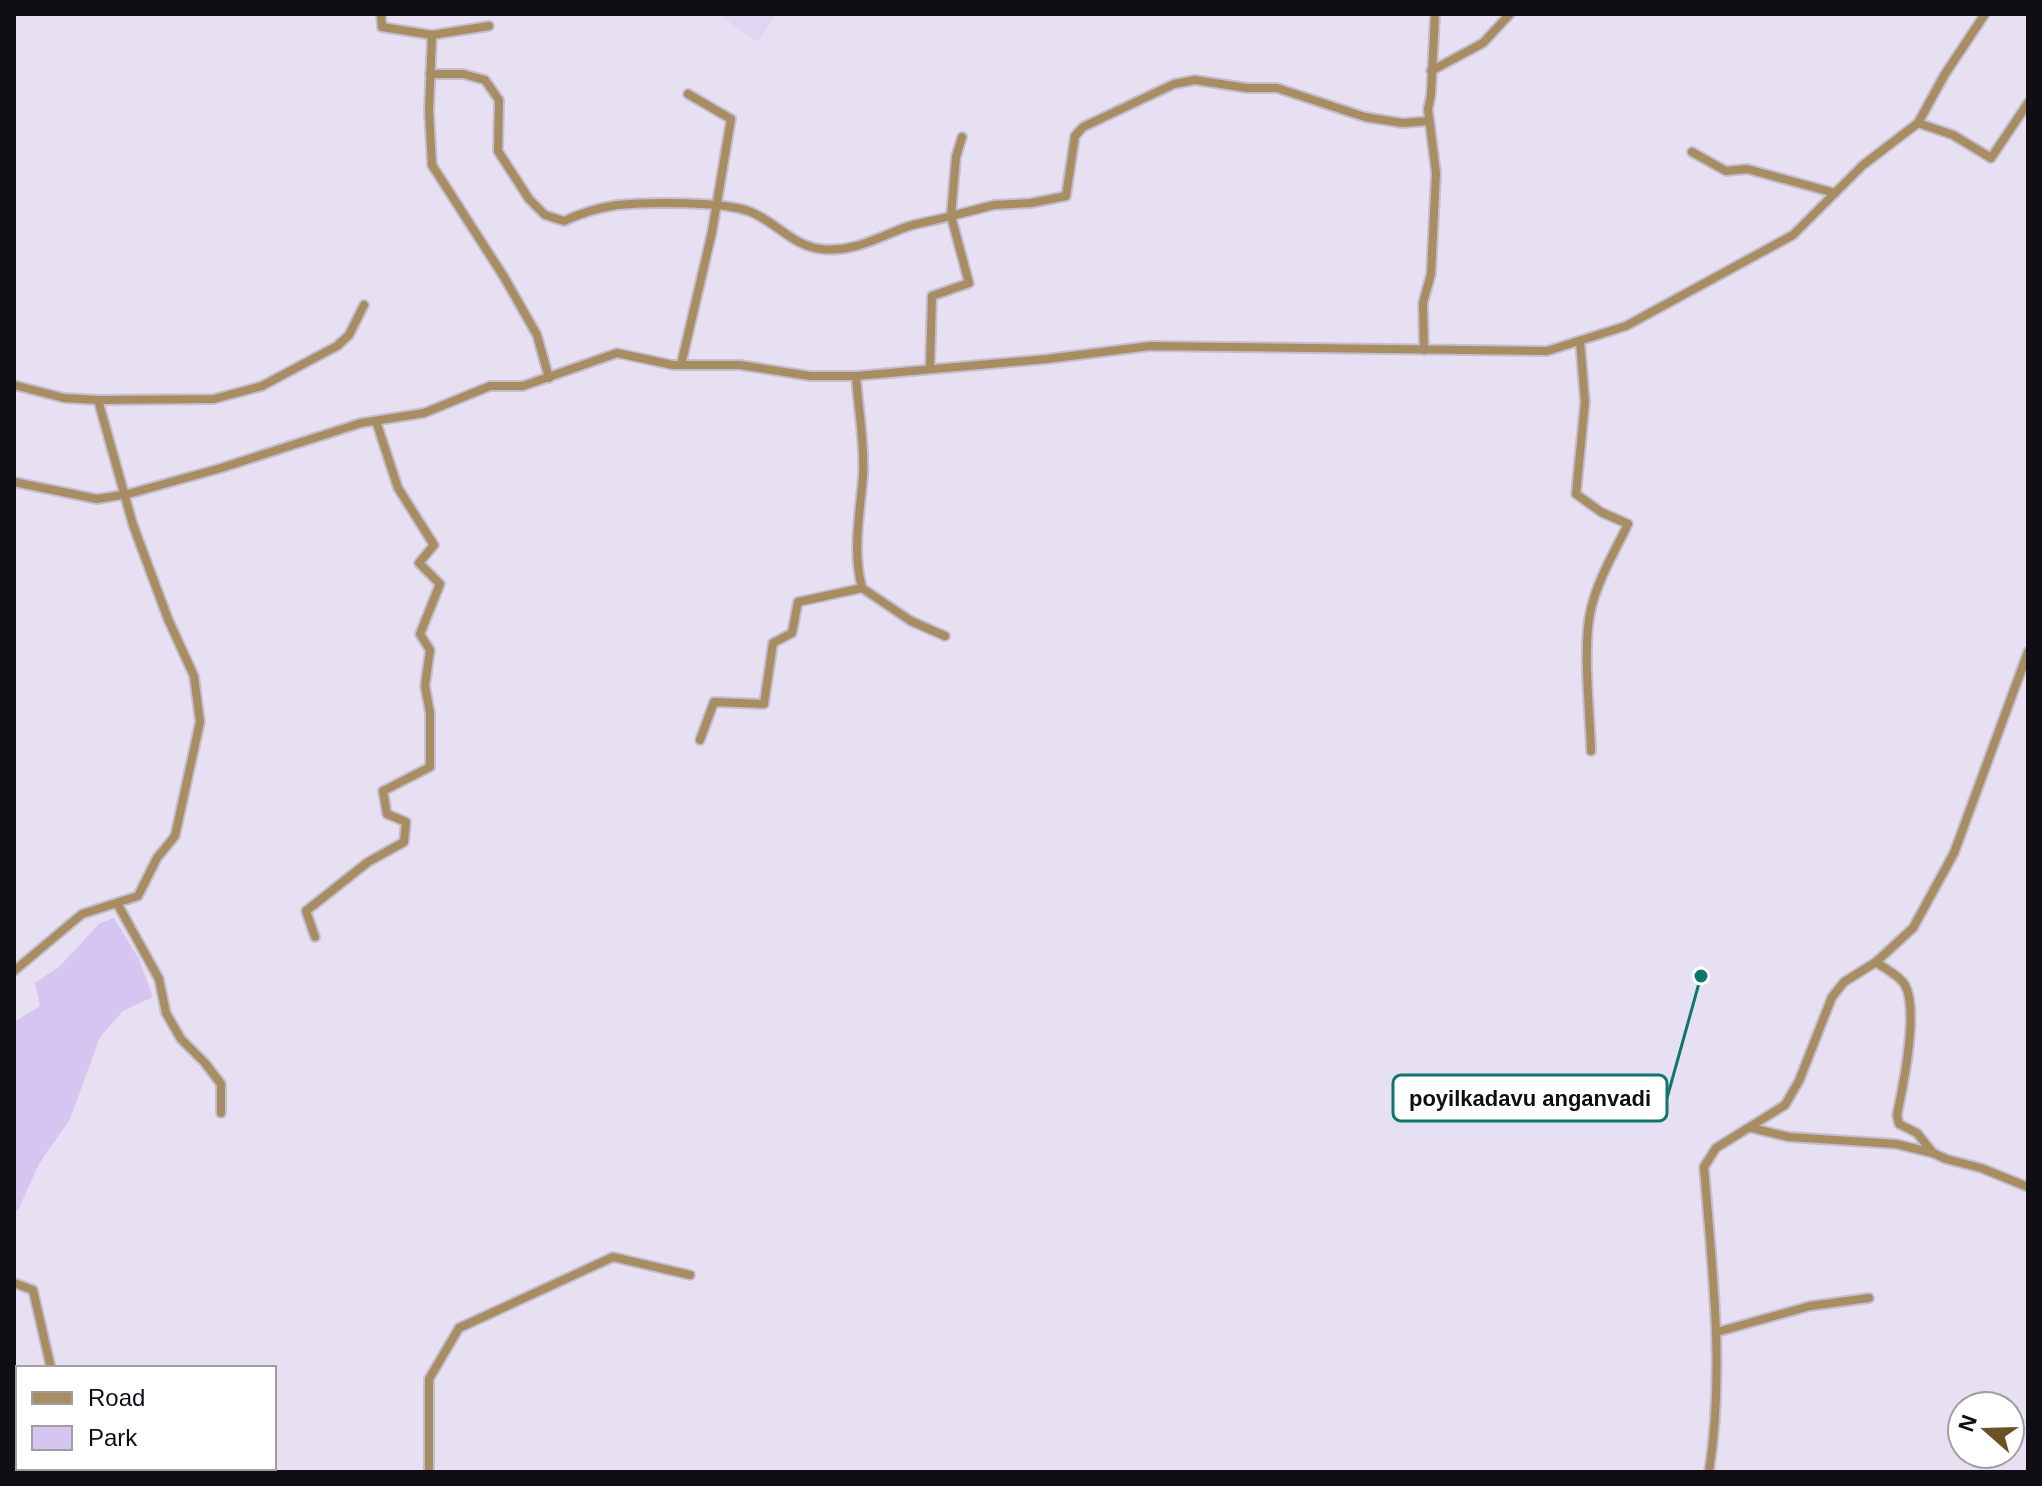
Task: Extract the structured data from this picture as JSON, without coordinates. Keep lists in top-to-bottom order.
{
  "places": ["poyilkadavu anganvadi"],
  "legend": ["Road", "Park"],
  "north": "left"
}
